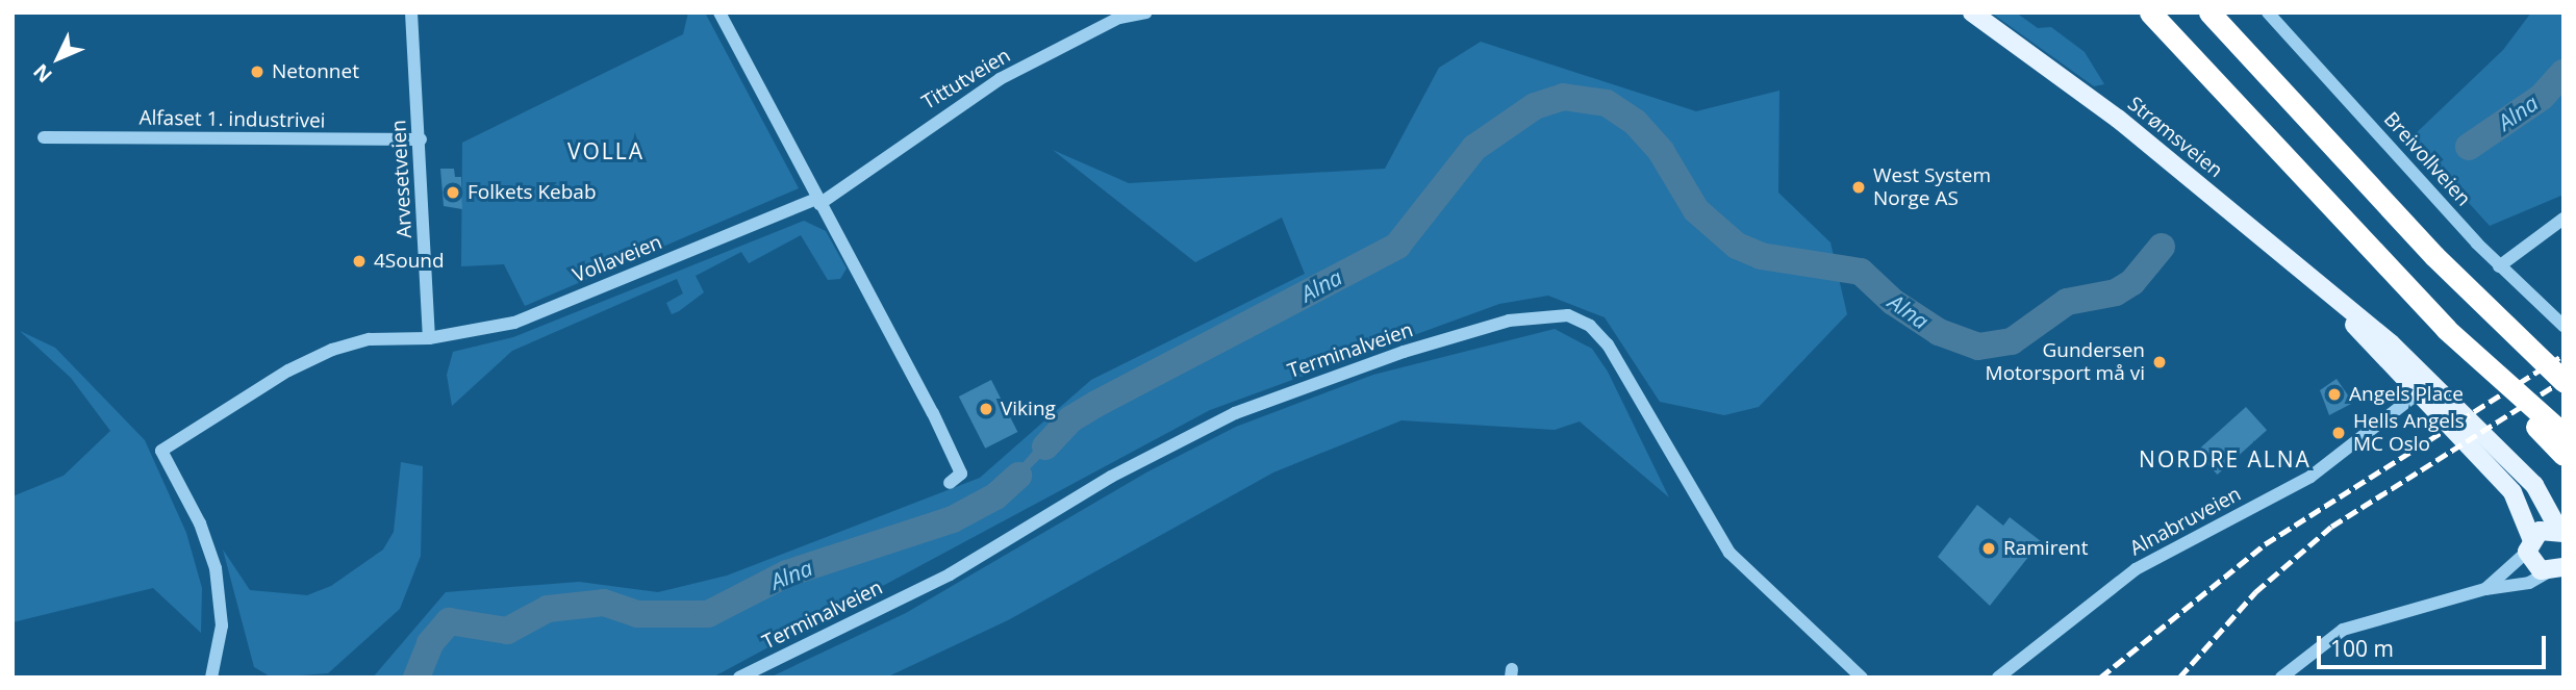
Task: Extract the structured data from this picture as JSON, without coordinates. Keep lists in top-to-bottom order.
{
  "streets": {
    "main road": ["Strømsveien"],
    "street": [
      "Tittutveien",
      "Alfaset 1. industrivei",
      "Breivollveien",
      "Arvesetveien",
      "Vollaveien",
      "Terminalveien",
      "Alnabruveien"
    ]
  },
  "crossings": [
    ["Tittutveien", "Vollaveien"],
    ["Alfaset 1. industrivei", "Arvesetveien"],
    ["Strømsveien", "Alnabruveien"],
    ["Arvesetveien", "Vollaveien"]
  ],
  "districts": ["VOLLA", "NORDRE ALNA"],
  "water": ["Alna"],
  "places": [
    "Netonnet",
    "West System Norge AS",
    "Folkets Kebab",
    "4Sound",
    "Gundersen Motorsport må vi",
    "Angels Place",
    "Viking",
    "Hells Angels MC Oslo",
    "Ramirent"
  ],
  "scale_bar": "100 m",
  "north": "bottom left"
}
